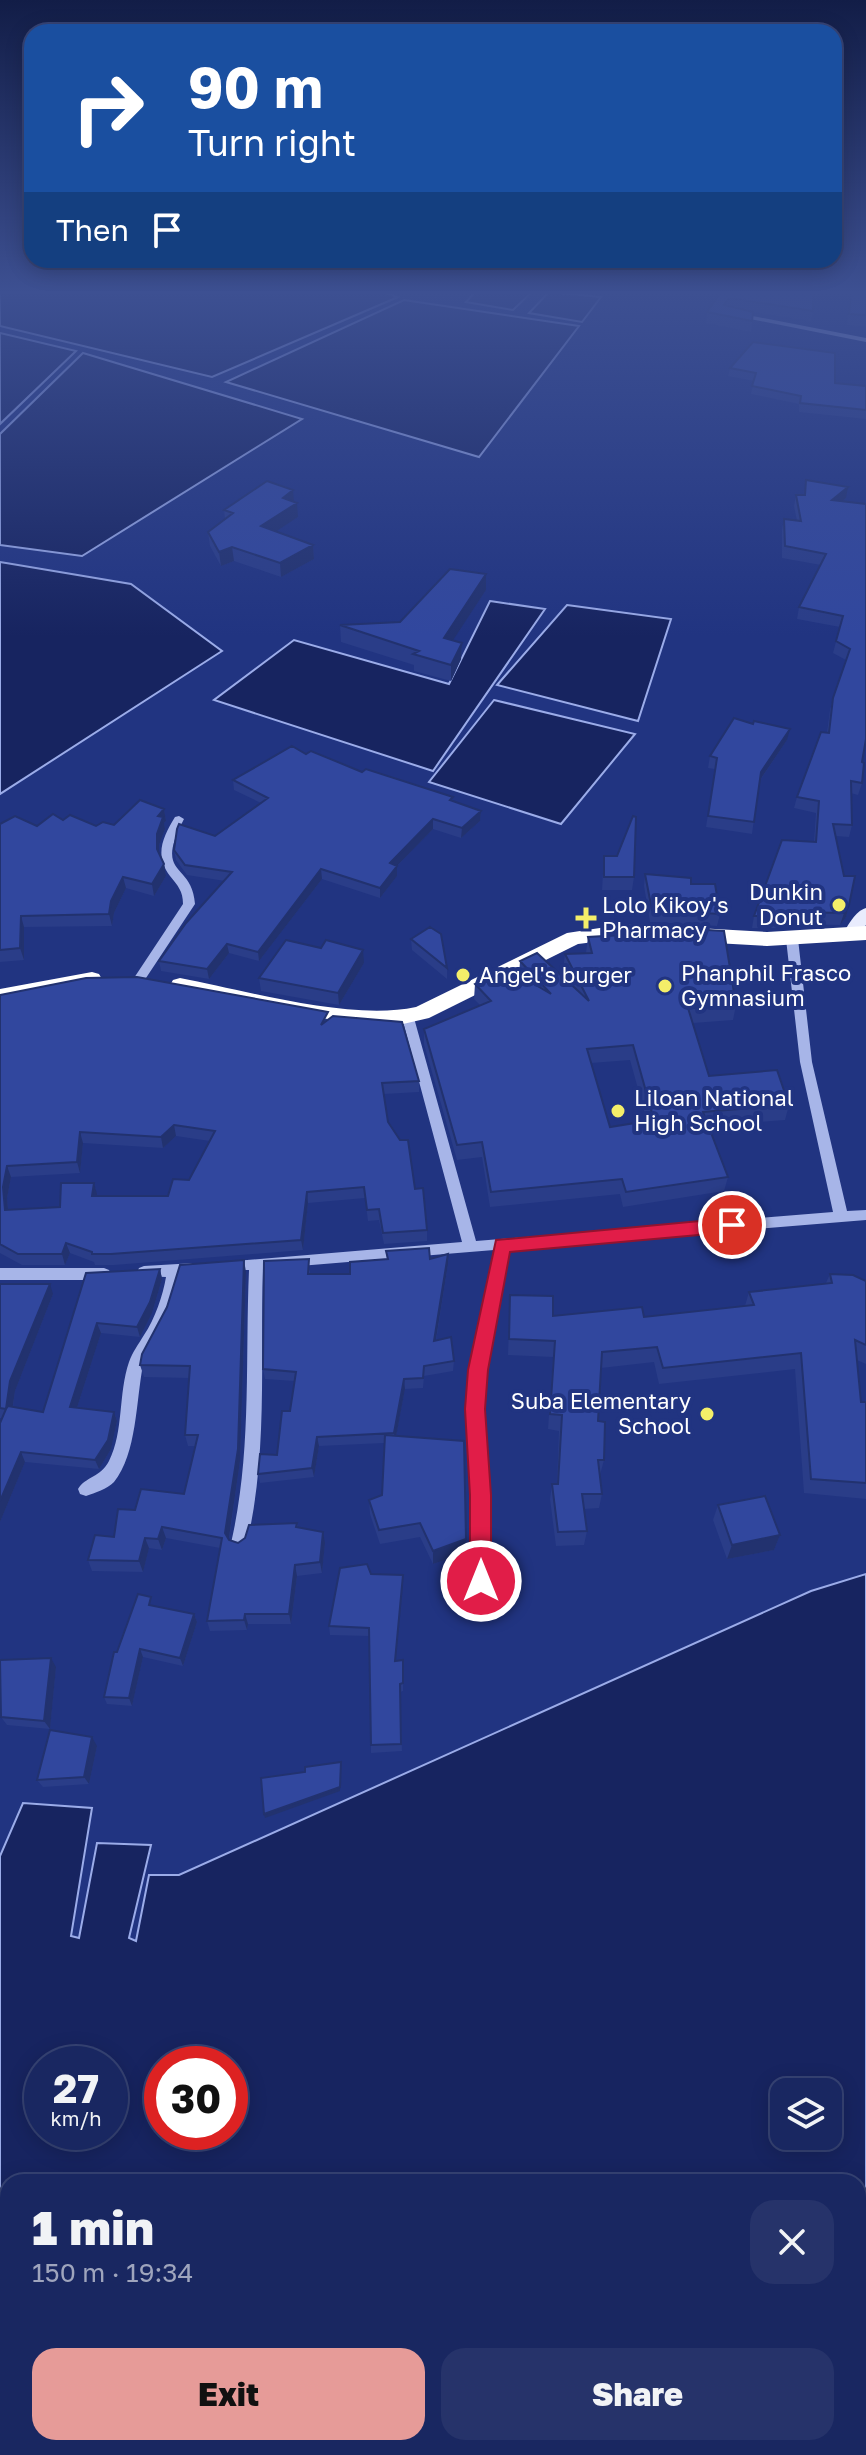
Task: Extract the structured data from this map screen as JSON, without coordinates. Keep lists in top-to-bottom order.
{
  "places": {
    "other": [
      "Dunkin Donut",
      "Angel's burger",
      "Phanphil Frasco Gymnasium",
      "Liloan National High School",
      "Suba Elementary School"
    ],
    "health": ["Lolo Kikoy's Pharmacy"]
  },
  "page": {
    "turn": ["90 m", "Turn right"],
    "then": "Then",
    "speed": "27 km/h",
    "limit": "30",
    "heading": ["1 min", "150 m · 19:34"],
    "buttons": ["Exit", "Share"]
  }
}
